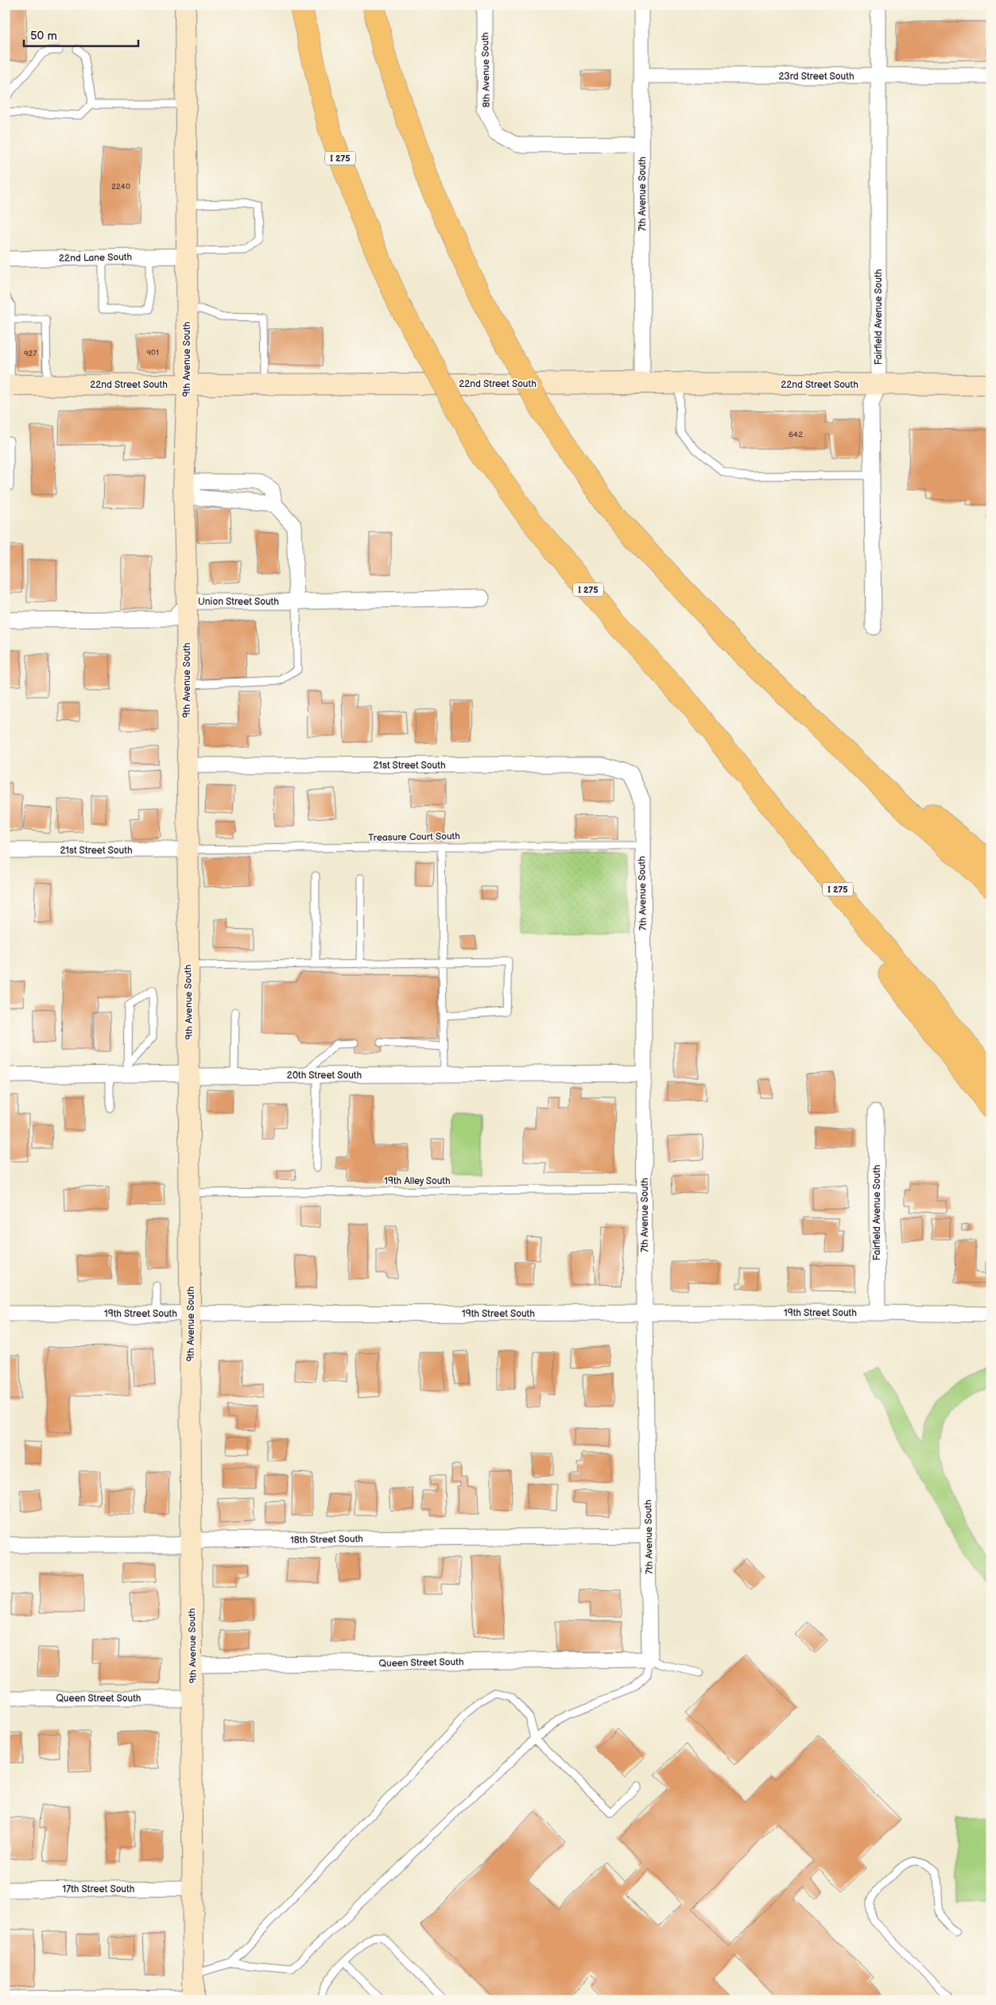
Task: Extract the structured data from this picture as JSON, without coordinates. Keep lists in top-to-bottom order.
{
  "streets": {
    "highway": ["I 275"],
    "street": [
      "8th Avenue South",
      "23rd Street South",
      "7th Avenue South",
      "22nd Lane South",
      "Fairfield Avenue South",
      "9th Avenue South",
      "22nd Street South",
      "Union Street South",
      "21st Street South",
      "20th Street South",
      "19th Street South",
      "18th Street South",
      "Queen Street South",
      "17th Street South"
    ],
    "lane": ["Treasure Court South", "19th Alley South"]
  },
  "crossings": [
    ["8th Avenue South", "7th Avenue South"],
    ["23rd Street South", "7th Avenue South"],
    ["23rd Street South", "Fairfield Avenue South"],
    ["7th Avenue South", "22nd Street South"],
    ["7th Avenue South", "21st Street South"],
    ["7th Avenue South", "Treasure Court South"],
    ["7th Avenue South", "20th Street South"],
    ["7th Avenue South", "19th Alley South"],
    ["7th Avenue South", "19th Street South"],
    ["7th Avenue South", "18th Street South"],
    ["7th Avenue South", "Queen Street South"],
    ["22nd Lane South", "9th Avenue South"],
    ["Fairfield Avenue South", "22nd Street South"],
    ["Fairfield Avenue South", "19th Street South"],
    ["9th Avenue South", "22nd Street South"],
    ["9th Avenue South", "Union Street South"],
    ["9th Avenue South", "21st Street South"],
    ["9th Avenue South", "Treasure Court South"],
    ["9th Avenue South", "20th Street South"],
    ["9th Avenue South", "19th Alley South"],
    ["9th Avenue South", "19th Street South"],
    ["9th Avenue South", "18th Street South"],
    ["9th Avenue South", "Queen Street South"],
    ["9th Avenue South", "17th Street South"],
    ["21st Street South", "Treasure Court South"]
  ],
  "house_numbers": [
    "2240",
    "901",
    "927",
    "642"
  ],
  "scale_bar": "50 m"
}
